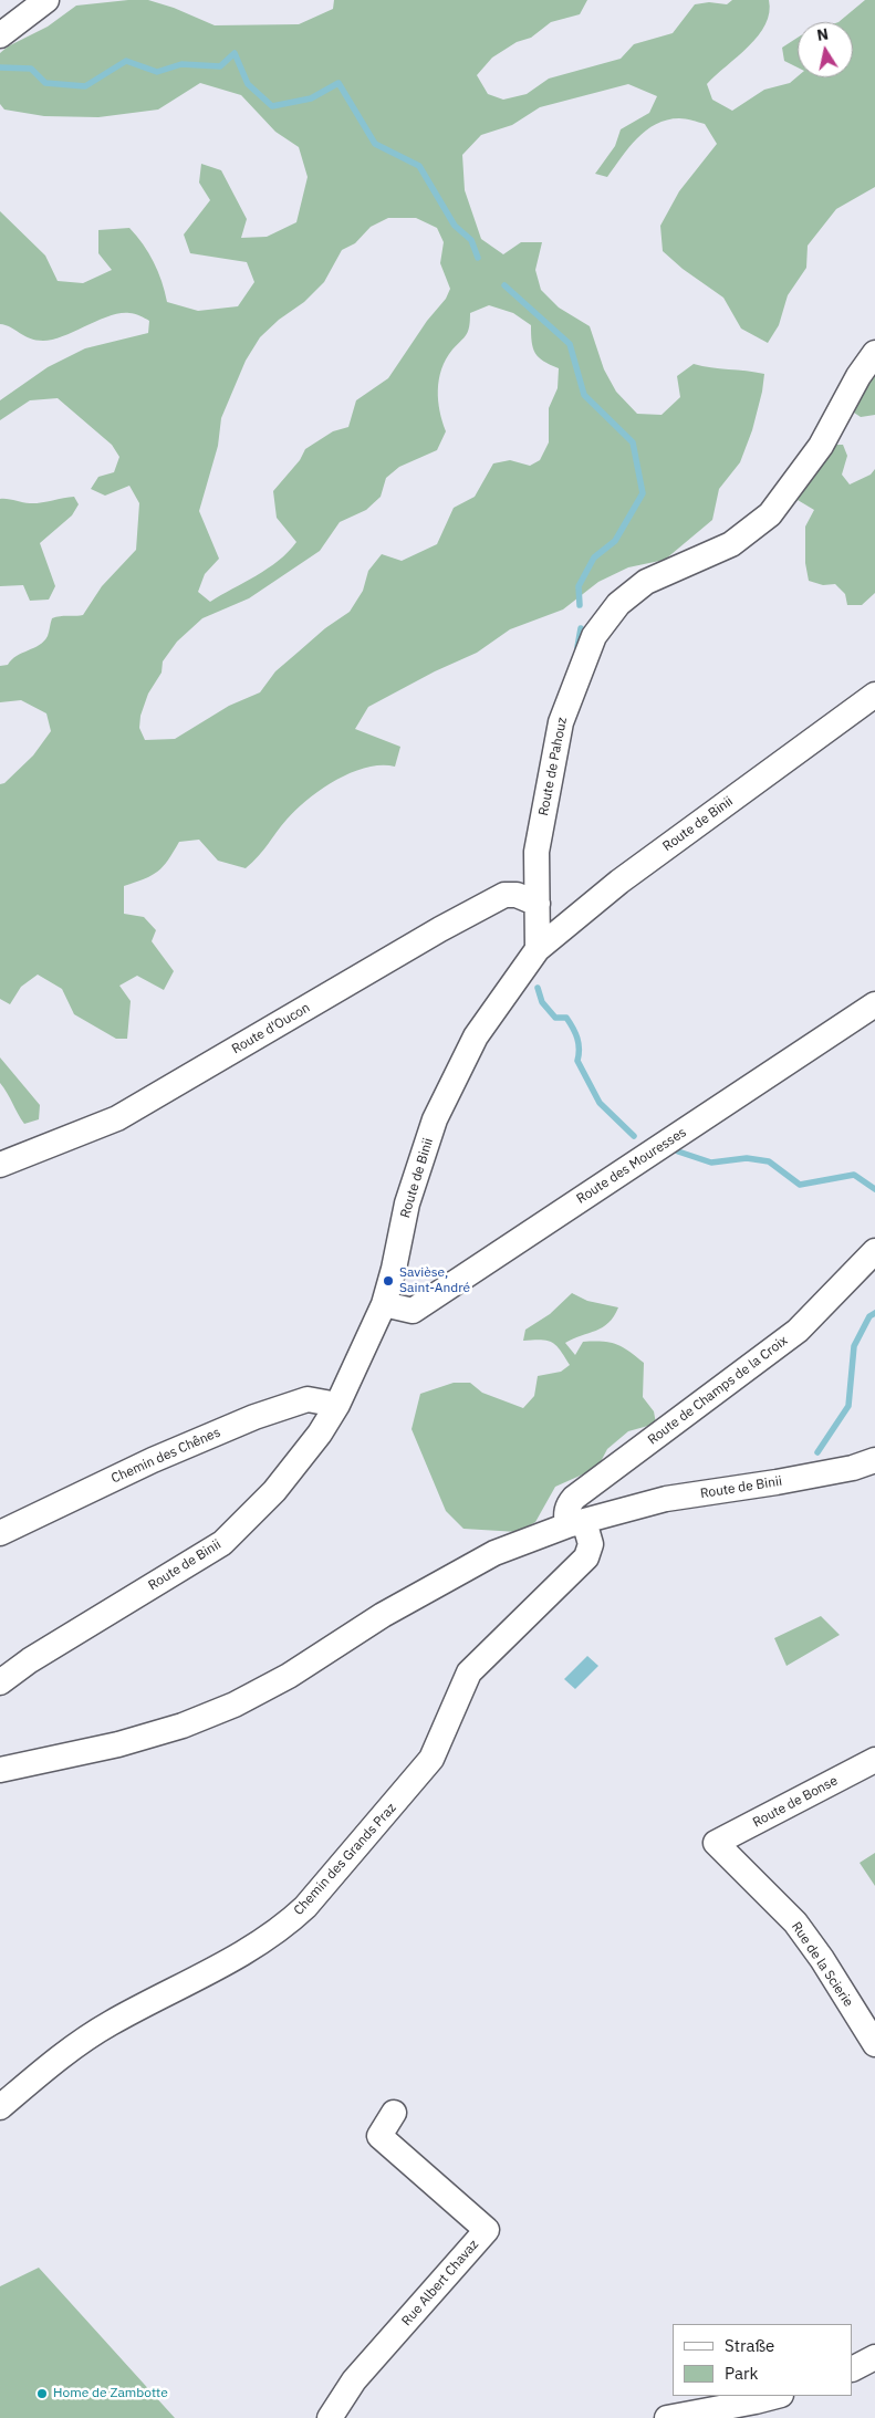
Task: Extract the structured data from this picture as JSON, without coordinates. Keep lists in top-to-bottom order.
{
  "streets": {
    "street": [
      "Route de Pahouz",
      "Route de Binii",
      "Route d'Oucon",
      "Route des Mouresses",
      "Route de Champs de la Croix",
      "Chemin des Chênes",
      "Route de Bonse",
      "Chemin des Grands Praz",
      "Rue de la Scierie",
      "Rue Albert Chavaz"
    ]
  },
  "crossings": [
    ["Route de Pahouz", "Route de Binii"],
    ["Route de Pahouz", "Route d'Oucon"],
    ["Route de Binii", "Route des Mouresses"],
    ["Route de Binii", "Route de Champs de la Croix"],
    ["Route de Binii", "Chemin des Chênes"],
    ["Route de Binii", "Chemin des Grands Praz"],
    ["Route de Champs de la Croix", "Chemin des Grands Praz"],
    ["Route de Bonse", "Rue de la Scierie"]
  ],
  "places": ["Savièse, Saint-André", "Home de Zambotte"],
  "legend": ["Straße", "Park"],
  "north": "top"
}
